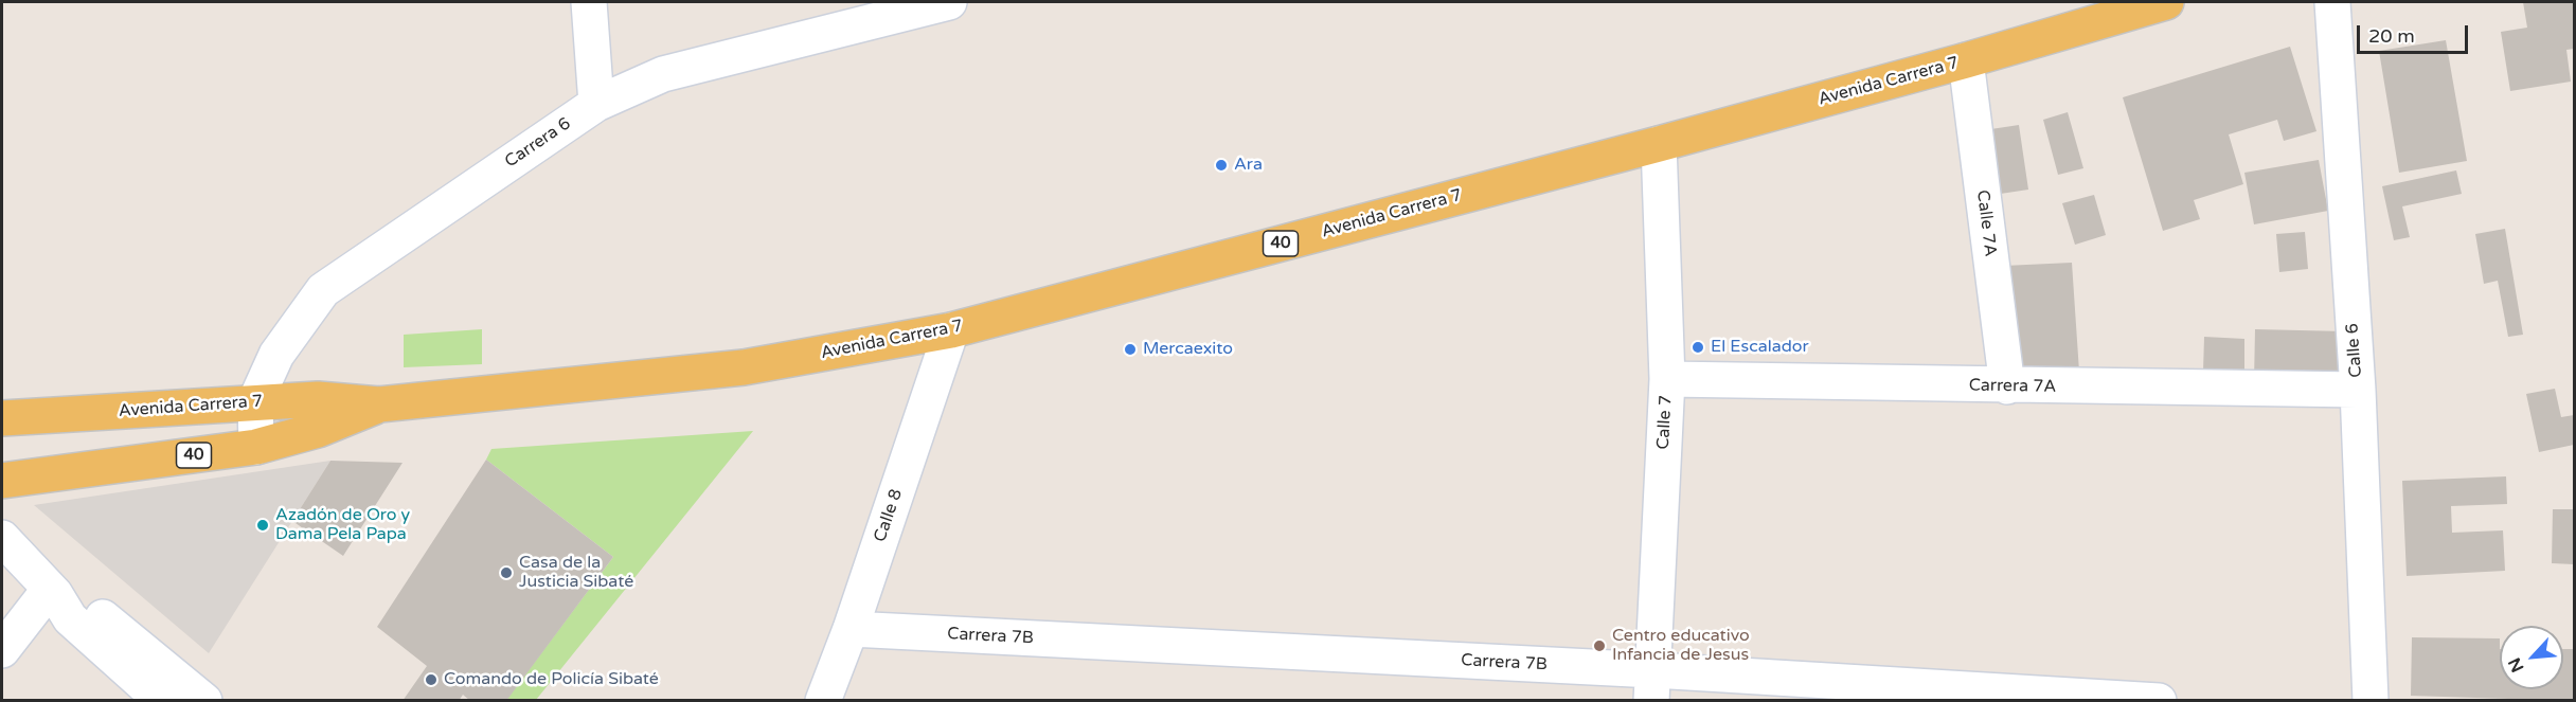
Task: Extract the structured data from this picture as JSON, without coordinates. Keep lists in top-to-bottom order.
{
  "streets": {
    "main road": ["Avenida Carrera 7", "40"],
    "street": [
      "Carrera 6",
      "Calle 7A",
      "Calle 6",
      "Carrera 7A",
      "Calle 7",
      "Calle 8",
      "Carrera 7B"
    ]
  },
  "crossings": [
    ["Avenida Carrera 7", "Carrera 6"],
    ["Avenida Carrera 7", "Calle 7A"],
    ["Avenida Carrera 7", "Calle 7"],
    ["Avenida Carrera 7", "Calle 8"],
    ["Calle 7A", "Carrera 7A"],
    ["Calle 6", "Carrera 7A"],
    ["Carrera 7A", "Calle 7"],
    ["Calle 7", "Carrera 7B"],
    ["Calle 8", "Carrera 7B"]
  ],
  "places": [
    "Ara",
    "El Escalador",
    "Mercaexito",
    "Azadón de Oro y Dama Pela Papa",
    "Casa de la Justicia Sibaté",
    "Centro educativo Infancia de Jesus",
    "Comando de Policía Sibaté"
  ],
  "scale_bar": "20 m",
  "north": "bottom left"
}
